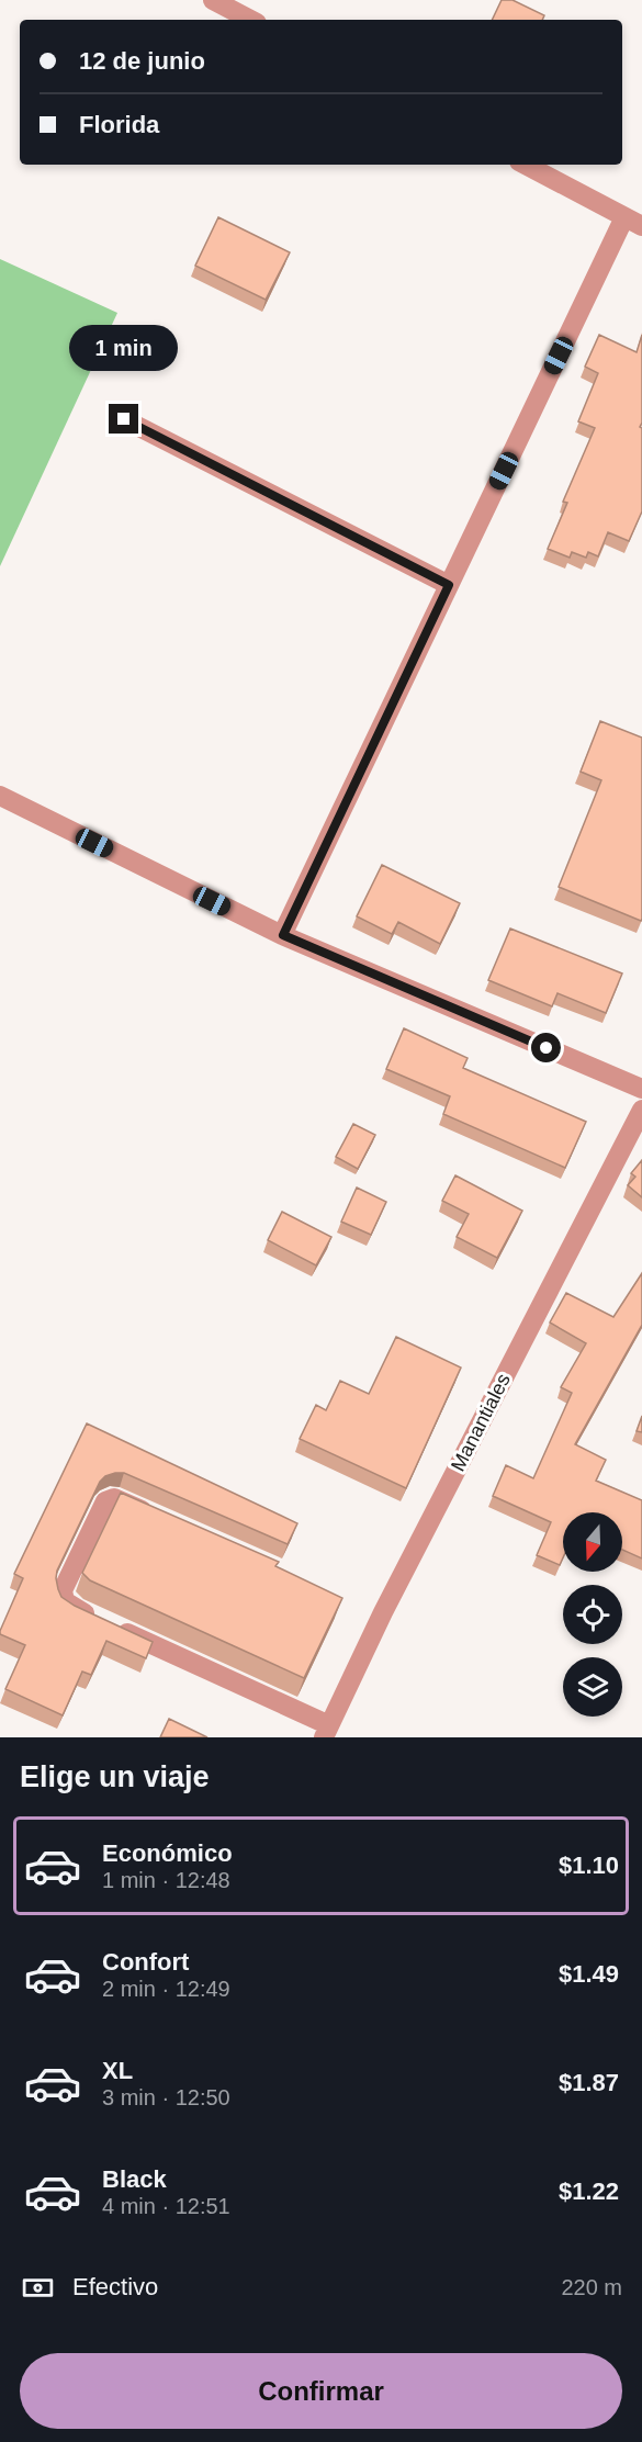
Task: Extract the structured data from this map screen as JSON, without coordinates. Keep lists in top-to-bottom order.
{
  "streets": {
    "street": ["Manantiales"]
  },
  "north": "bottom",
  "page": {
    "banner": ["12 de junio", "Florida"],
    "bubble": "1 min",
    "heading": "Elige un viaje",
    "list": [
      {
        "name": "Económico",
        "note": "1 min · 12:48",
        "value": "$1.10"
      },
      {
        "name": "Confort",
        "note": "2 min · 12:49",
        "value": "$1.49"
      },
      {
        "name": "XL",
        "note": "3 min · 12:50",
        "value": "$1.87"
      },
      {
        "name": "Black",
        "note": "4 min · 12:51",
        "value": "$1.22"
      }
    ],
    "pay": ["Efectivo", "220 m"],
    "buttons": "Confirmar"
  }
}
